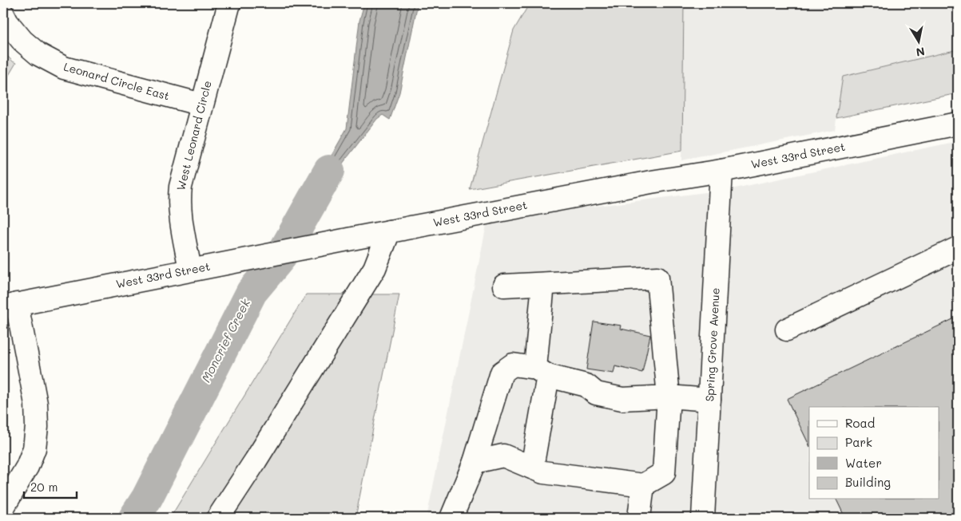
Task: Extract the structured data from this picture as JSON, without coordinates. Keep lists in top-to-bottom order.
{
  "streets": {
    "street": [
      "Leonard Circle East",
      "West Leonard Circle",
      "West 33rd Street",
      "Spring Grove Avenue"
    ]
  },
  "crossings": [
    ["Leonard Circle East", "West Leonard Circle"],
    ["West Leonard Circle", "West 33rd Street"],
    ["West 33rd Street", "Spring Grove Avenue"]
  ],
  "water": ["Moncrief Creek"],
  "legend": [
    "Road",
    "Park",
    "Water",
    "Building"
  ],
  "scale_bar": "20 m",
  "north": "bottom"
}
